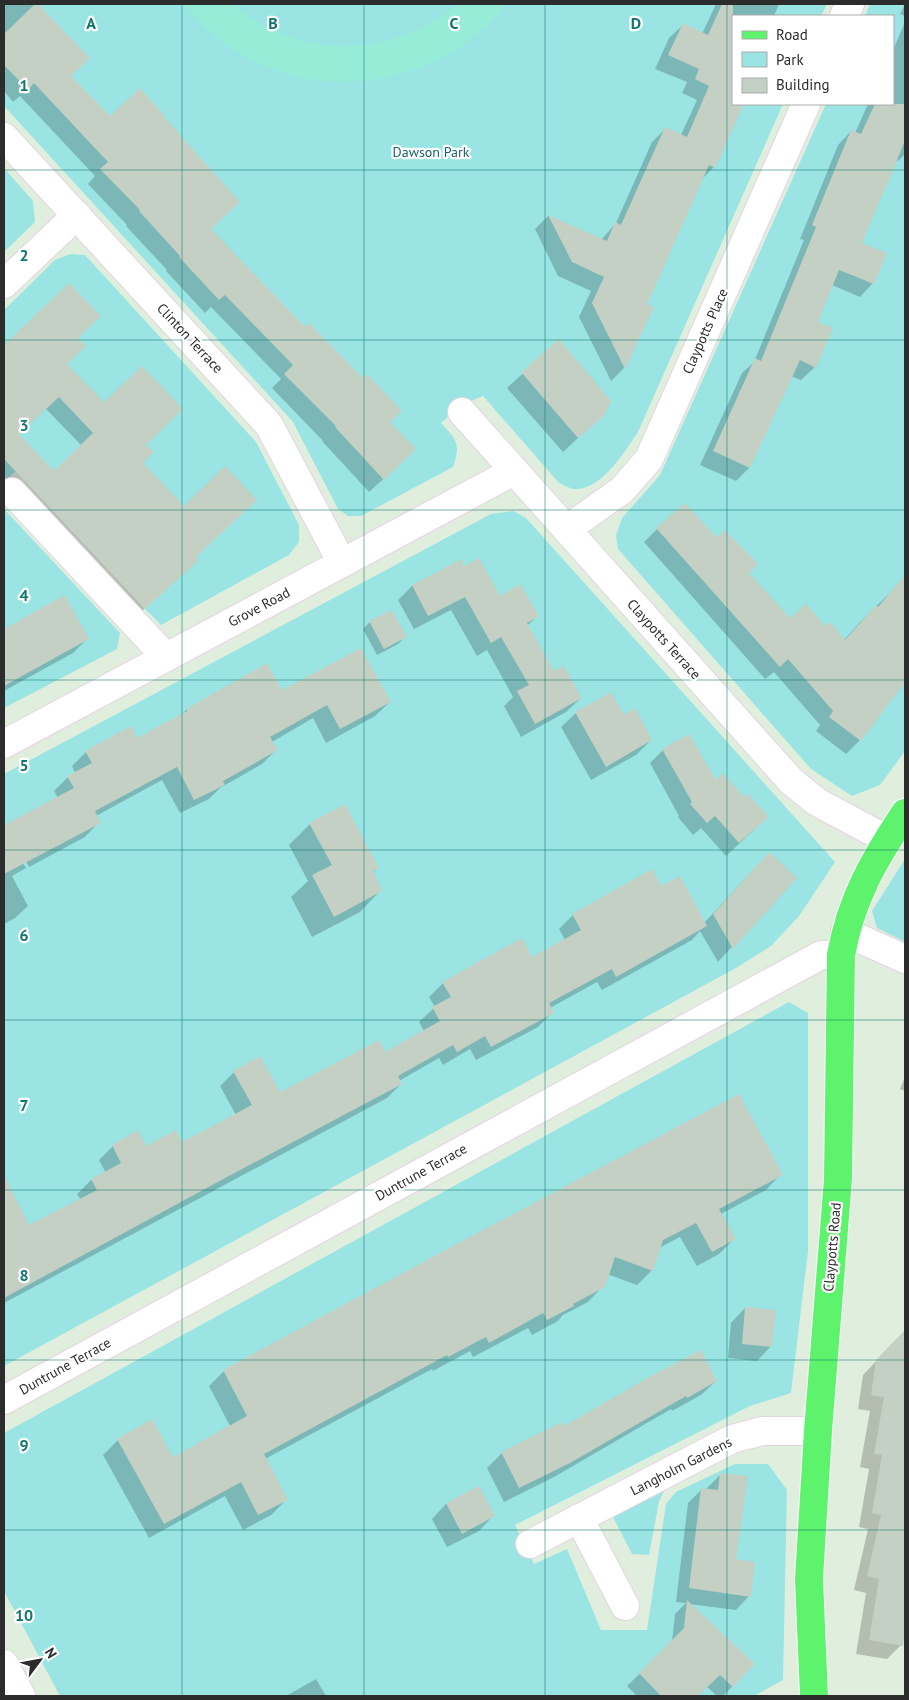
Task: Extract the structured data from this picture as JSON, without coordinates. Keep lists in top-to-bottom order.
{
  "streets": {
    "main road": ["Claypotts Road"],
    "street": [
      "Claypotts Place",
      "Clinton Terrace",
      "Grove Road",
      "Claypotts Terrace",
      "Duntrune Terrace",
      "Langholm Gardens"
    ]
  },
  "crossings": [
    ["Claypotts Place", "Claypotts Terrace"],
    ["Clinton Terrace", "Grove Road"],
    ["Grove Road", "Claypotts Terrace"],
    ["Claypotts Terrace", "Claypotts Road"],
    ["Duntrune Terrace", "Claypotts Road"],
    ["Claypotts Road", "Langholm Gardens"]
  ],
  "parks": ["Dawson Park"],
  "legend": ["Road", "Park", "Building"],
  "north": "top right",
  "grid": {
    "columns": [
      "A",
      "B",
      "C",
      "D"
    ],
    "rows": [
      "1",
      "2",
      "3",
      "4",
      "5",
      "6",
      "7",
      "8",
      "9",
      "10"
    ]
  }
}
